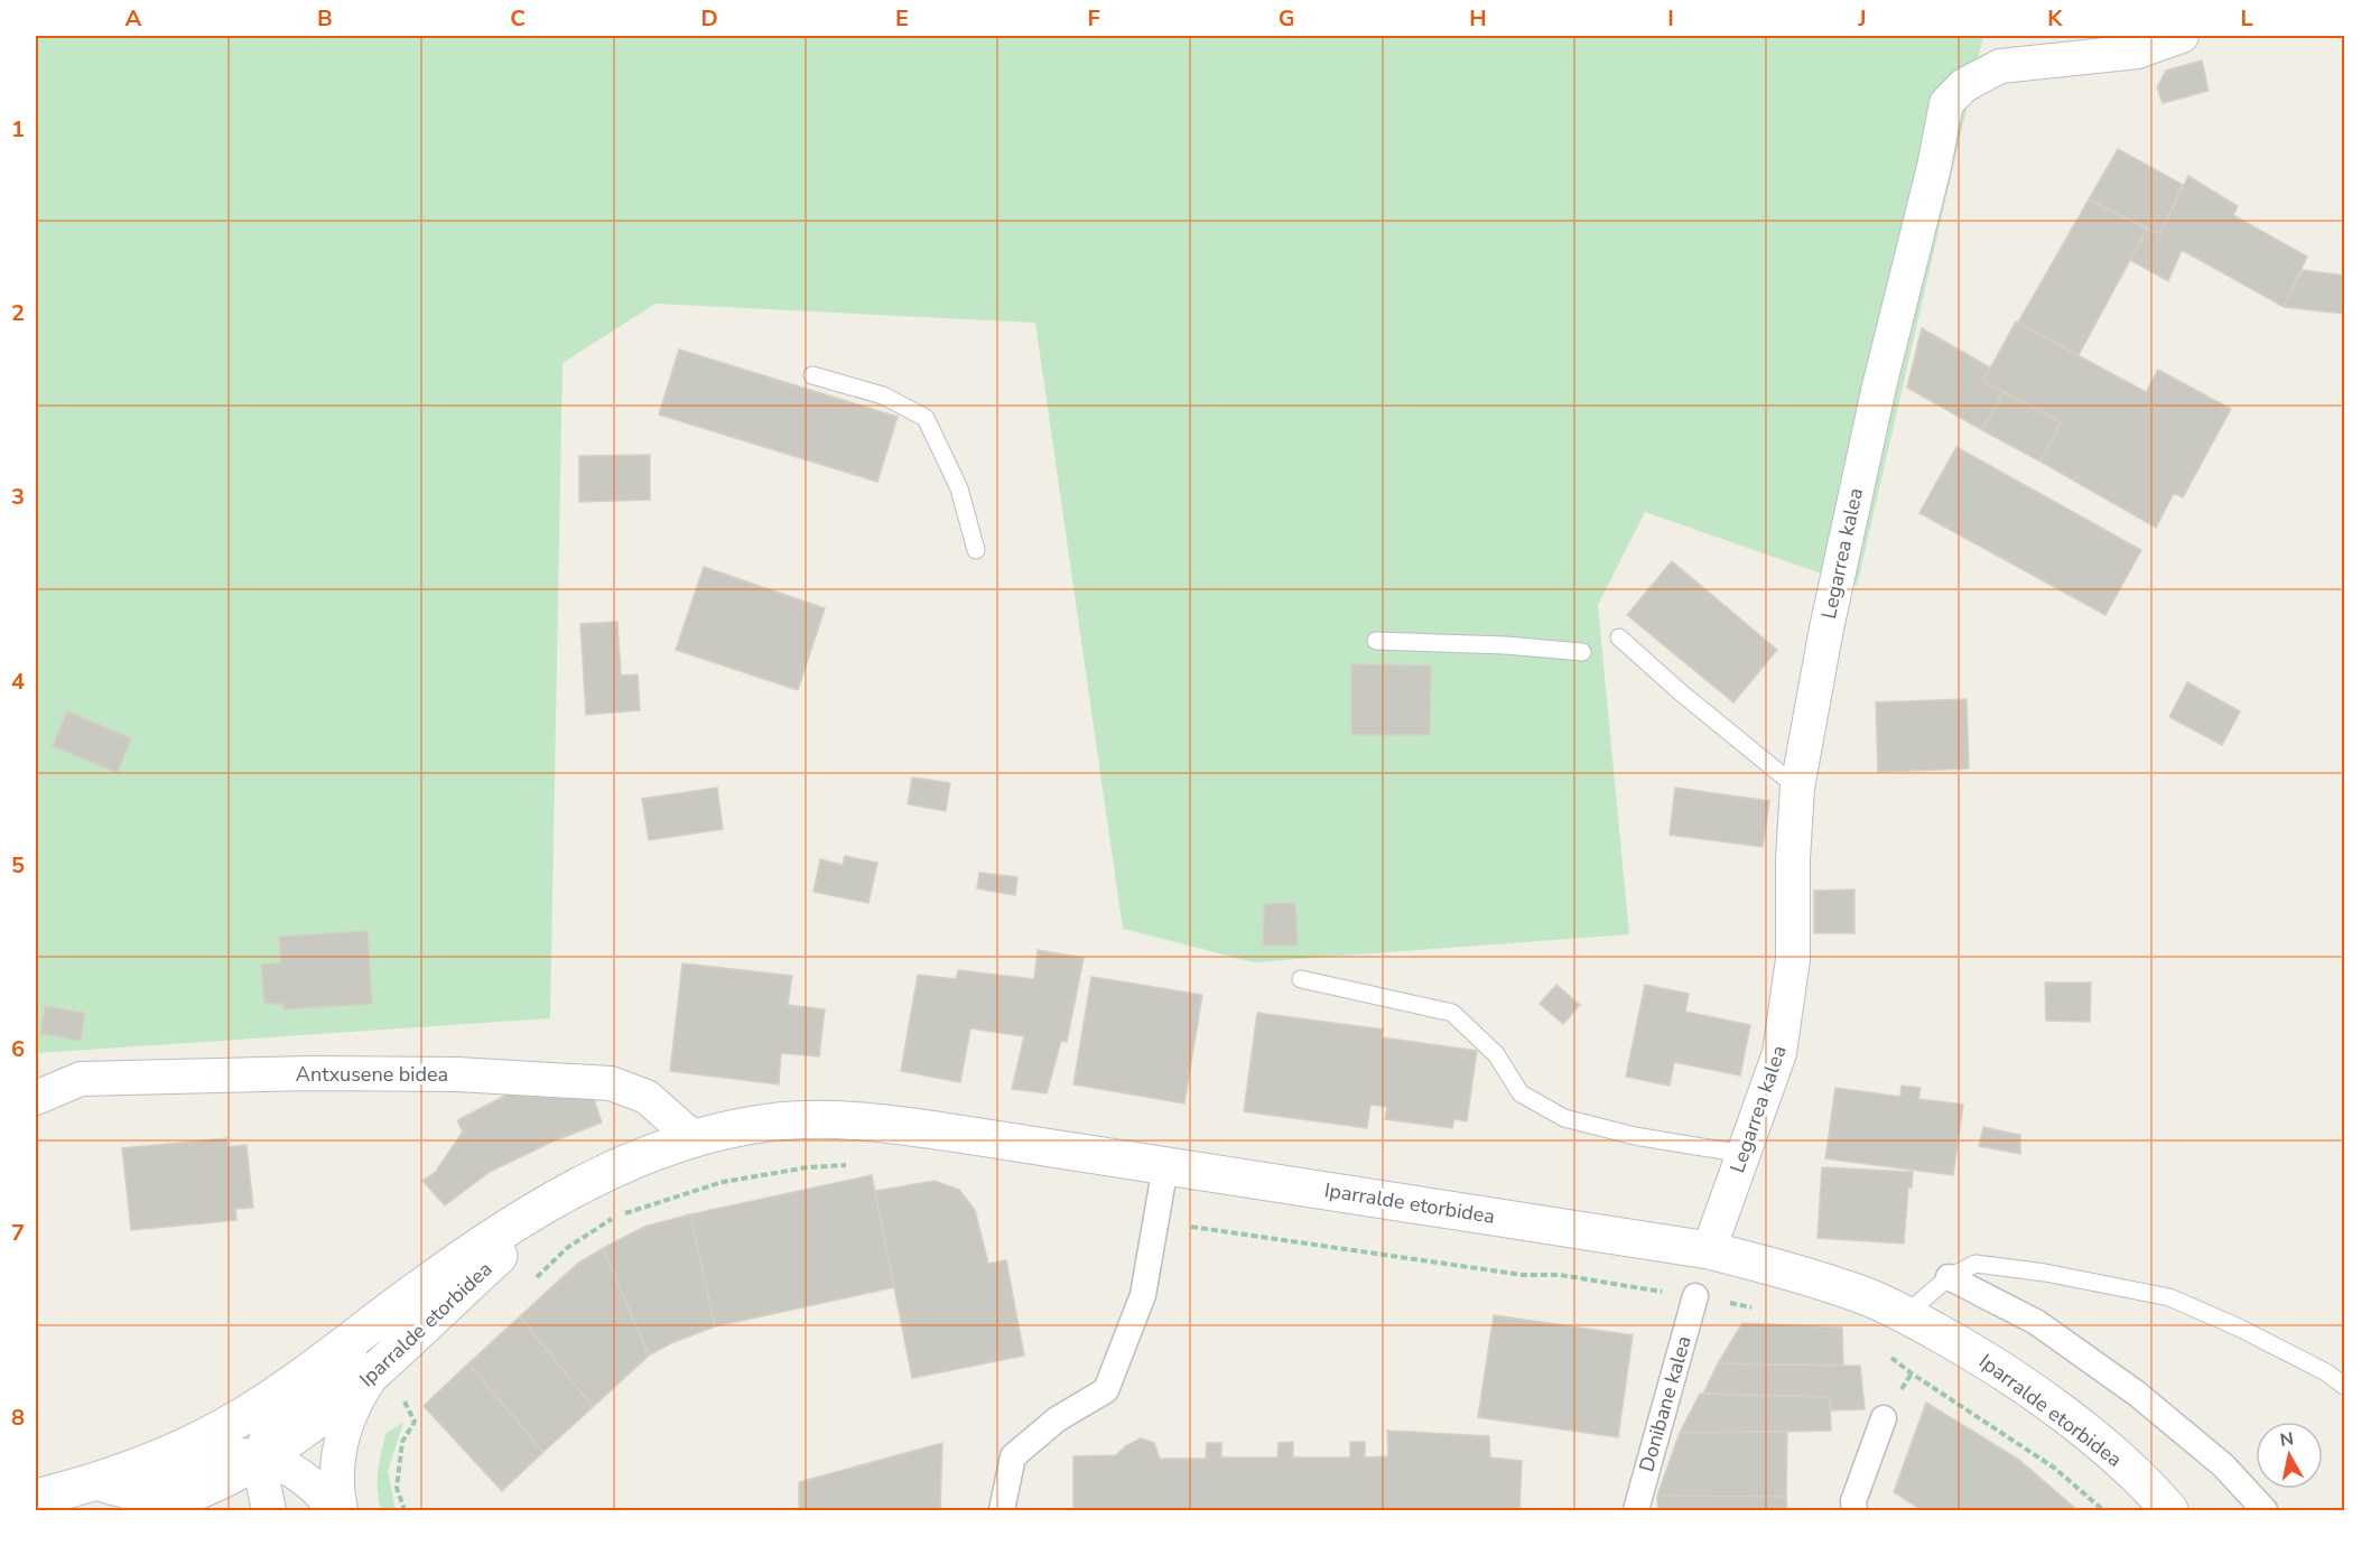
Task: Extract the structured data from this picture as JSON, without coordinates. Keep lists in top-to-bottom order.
{
  "streets": {
    "main road": ["Iparralde etorbidea"],
    "street": ["Legarrea kalea", "Antxusene bidea", "Donibane kalea"]
  },
  "crossings": [
    ["Legarrea kalea", "Iparralde etorbidea"],
    ["Antxusene bidea", "Iparralde etorbidea"]
  ],
  "north": "top",
  "grid": {
    "columns": [
      "A",
      "B",
      "C",
      "D",
      "E",
      "F",
      "G",
      "H",
      "I",
      "J",
      "K",
      "L"
    ],
    "rows": [
      "1",
      "2",
      "3",
      "4",
      "5",
      "6",
      "7",
      "8"
    ]
  }
}
